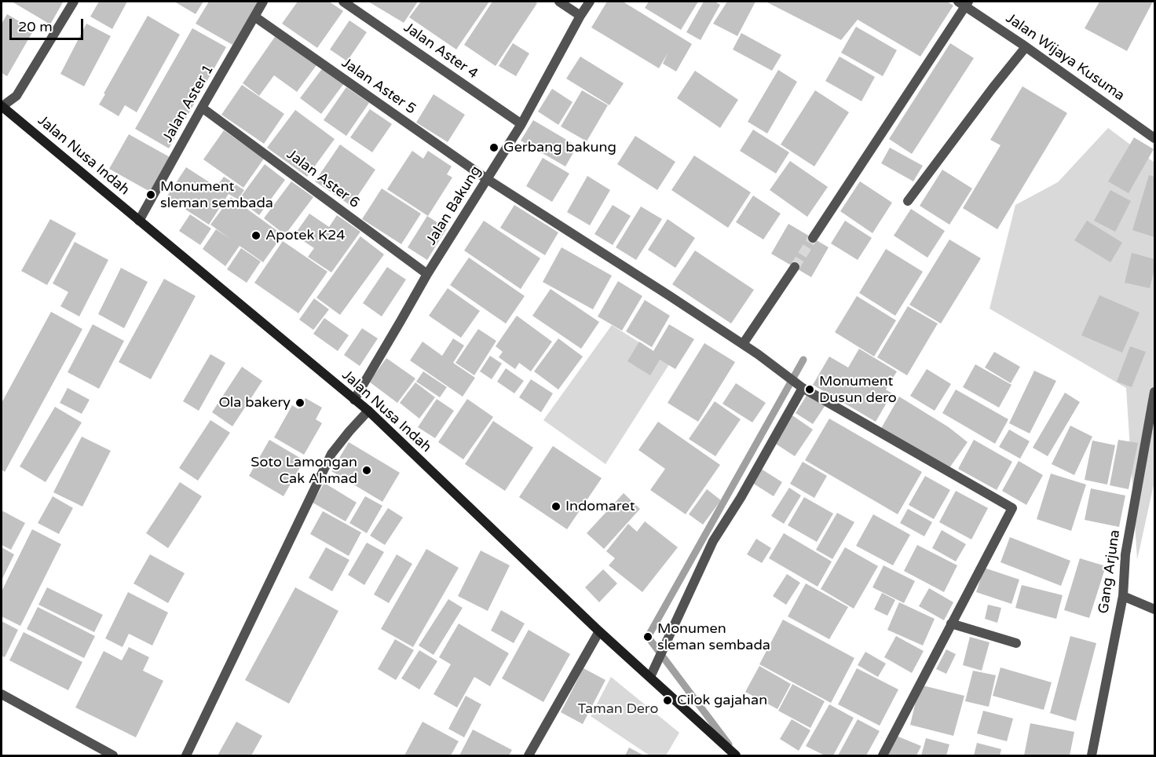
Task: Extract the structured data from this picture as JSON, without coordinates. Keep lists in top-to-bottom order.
{
  "streets": {
    "main road": ["Jalan Nusa Indah"],
    "street": [
      "Jalan Aster 4",
      "Jalan Wijaya Kusuma",
      "Jalan Aster 5",
      "Jalan Aster 1",
      "Jalan Aster 6",
      "Jalan Bakung",
      "Gang Arjuna"
    ]
  },
  "crossings": [
    ["Jalan Aster 4", "Jalan Bakung"],
    ["Jalan Aster 5", "Jalan Aster 1"],
    ["Jalan Aster 5", "Jalan Bakung"],
    ["Jalan Aster 1", "Jalan Nusa Indah"],
    ["Jalan Aster 1", "Jalan Aster 6"],
    ["Jalan Nusa Indah", "Jalan Bakung"],
    ["Jalan Aster 6", "Jalan Bakung"]
  ],
  "parks": ["Taman Dero"],
  "places": [
    "Gerbang bakung",
    "Monument sleman sembada",
    "Apotek K24",
    "Monument Dusun dero",
    "Ola bakery",
    "Soto Lamongan Cak Ahmad",
    "Indomaret",
    "Monumen sleman sembada",
    "Cilok gajahan"
  ],
  "scale_bar": "20 m"
}
